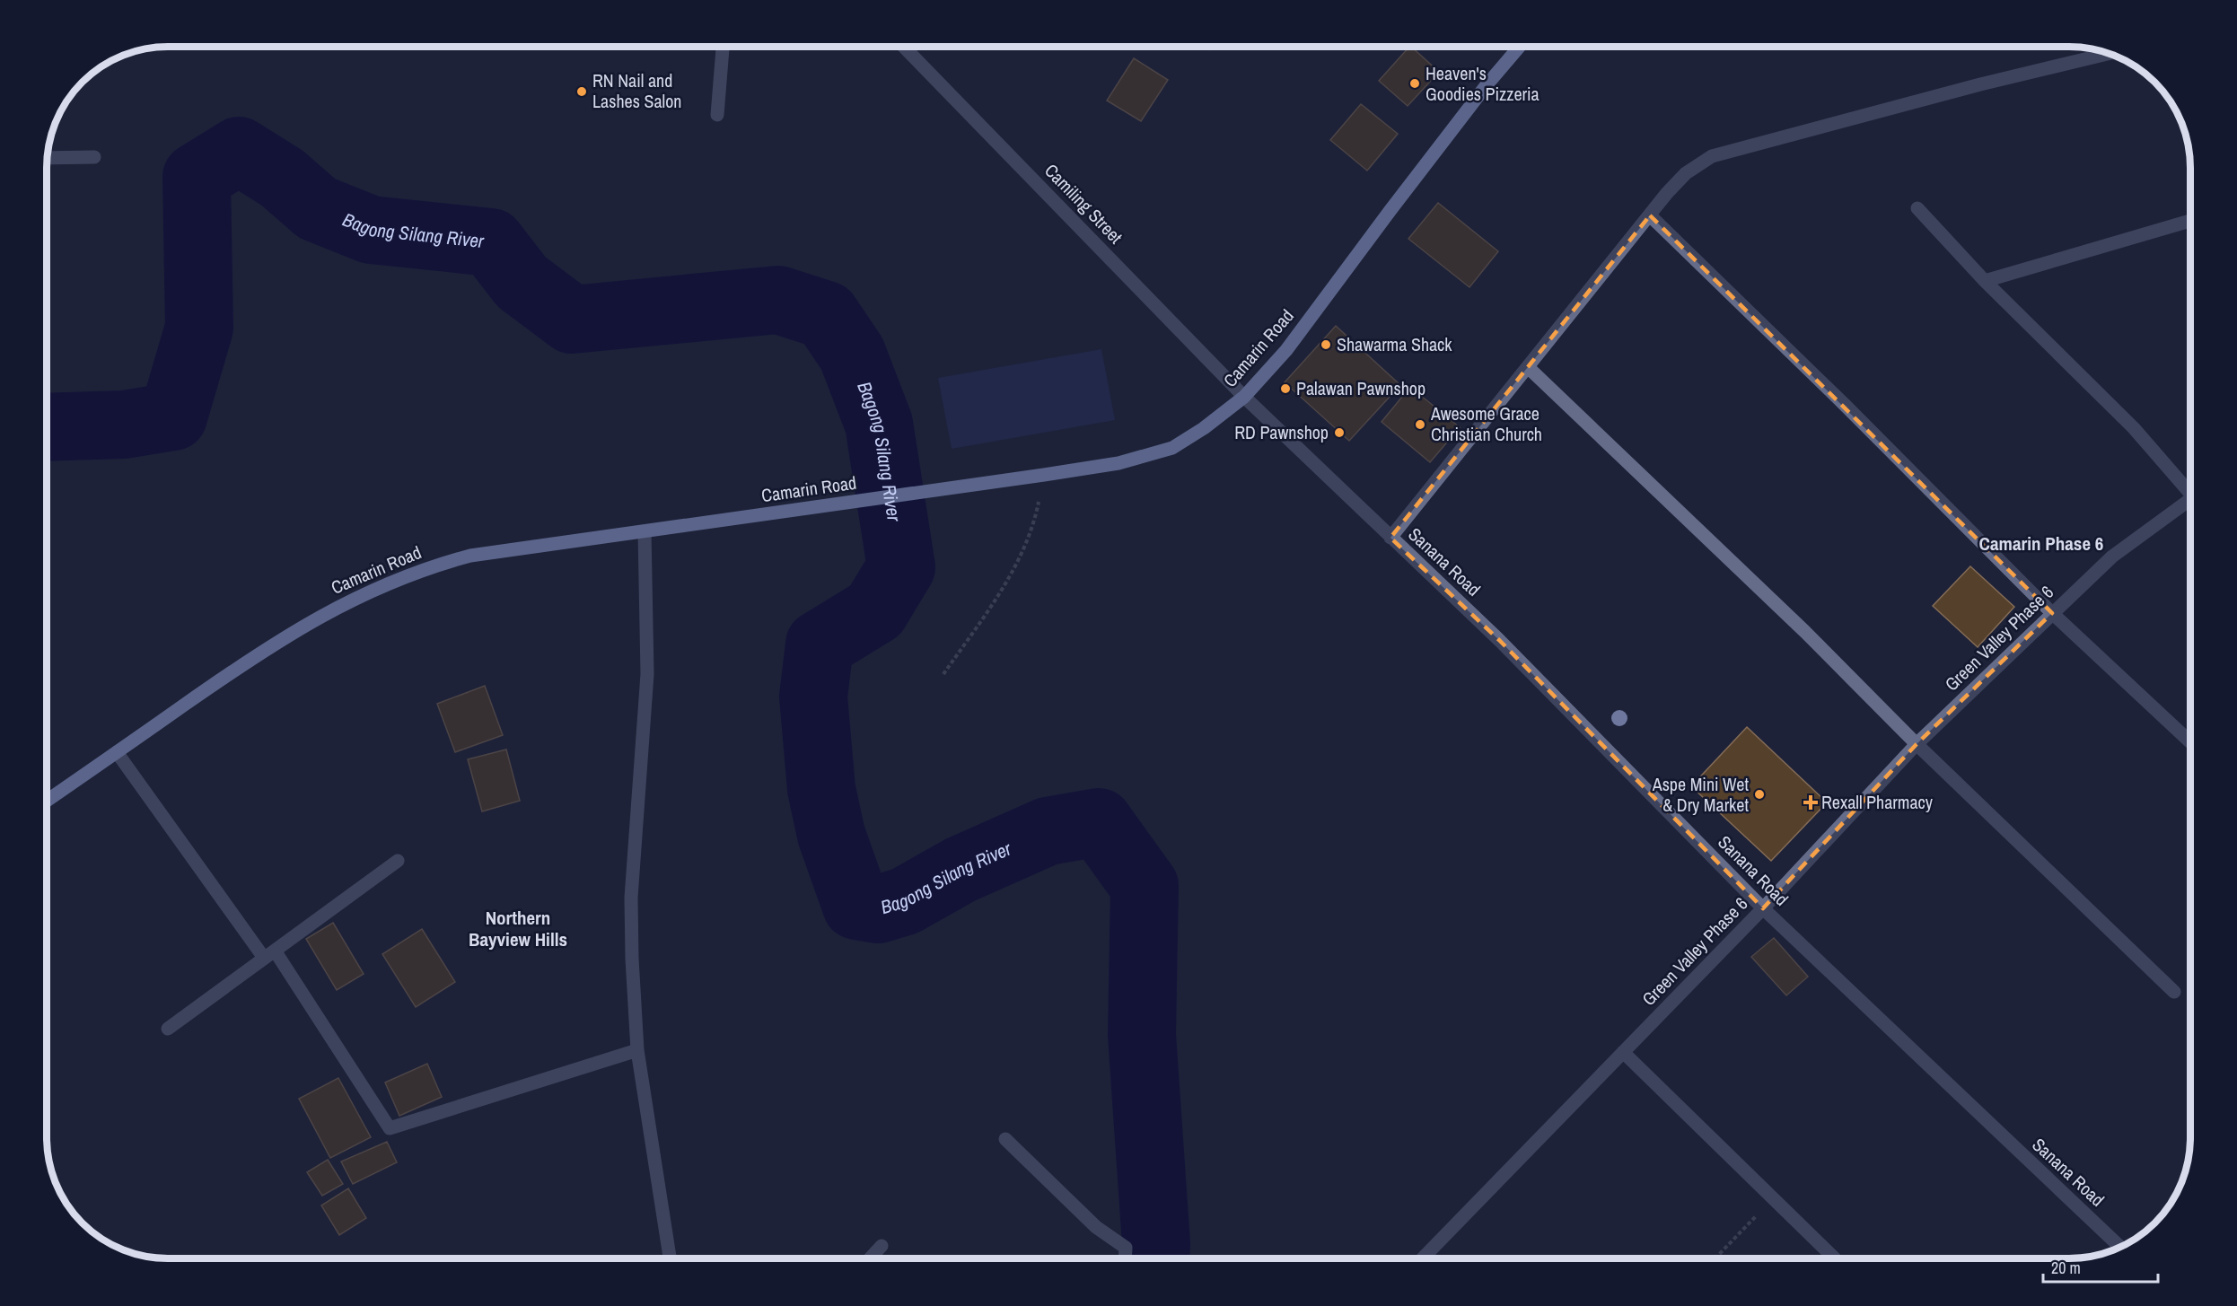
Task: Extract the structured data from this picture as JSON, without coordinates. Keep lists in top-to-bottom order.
{
  "streets": {
    "main road": ["Camarin Road"],
    "street": ["Camiling Street", "Sanana Road", "Green Valley Phase 6"]
  },
  "crossings": [
    ["Camiling Street", "Camarin Road"],
    ["Camiling Street", "Sanana Road"],
    ["Camarin Road", "Sanana Road"],
    ["Sanana Road", "Green Valley Phase 6"]
  ],
  "districts": ["Camarin Phase 6", "Northern Bayview Hills"],
  "water": ["Bagong Silang River"],
  "places": {
    "other": [
      "Heaven's Goodies Pizzeria",
      "RN Nail and Lashes Salon",
      "Shawarma Shack",
      "Palawan Pawnshop",
      "Awesome Grace Christian Church",
      "RD Pawnshop",
      "Aspe Mini Wet & Dry Market"
    ],
    "health": ["Rexall Pharmacy"]
  },
  "scale_bar": "20 m"
}
